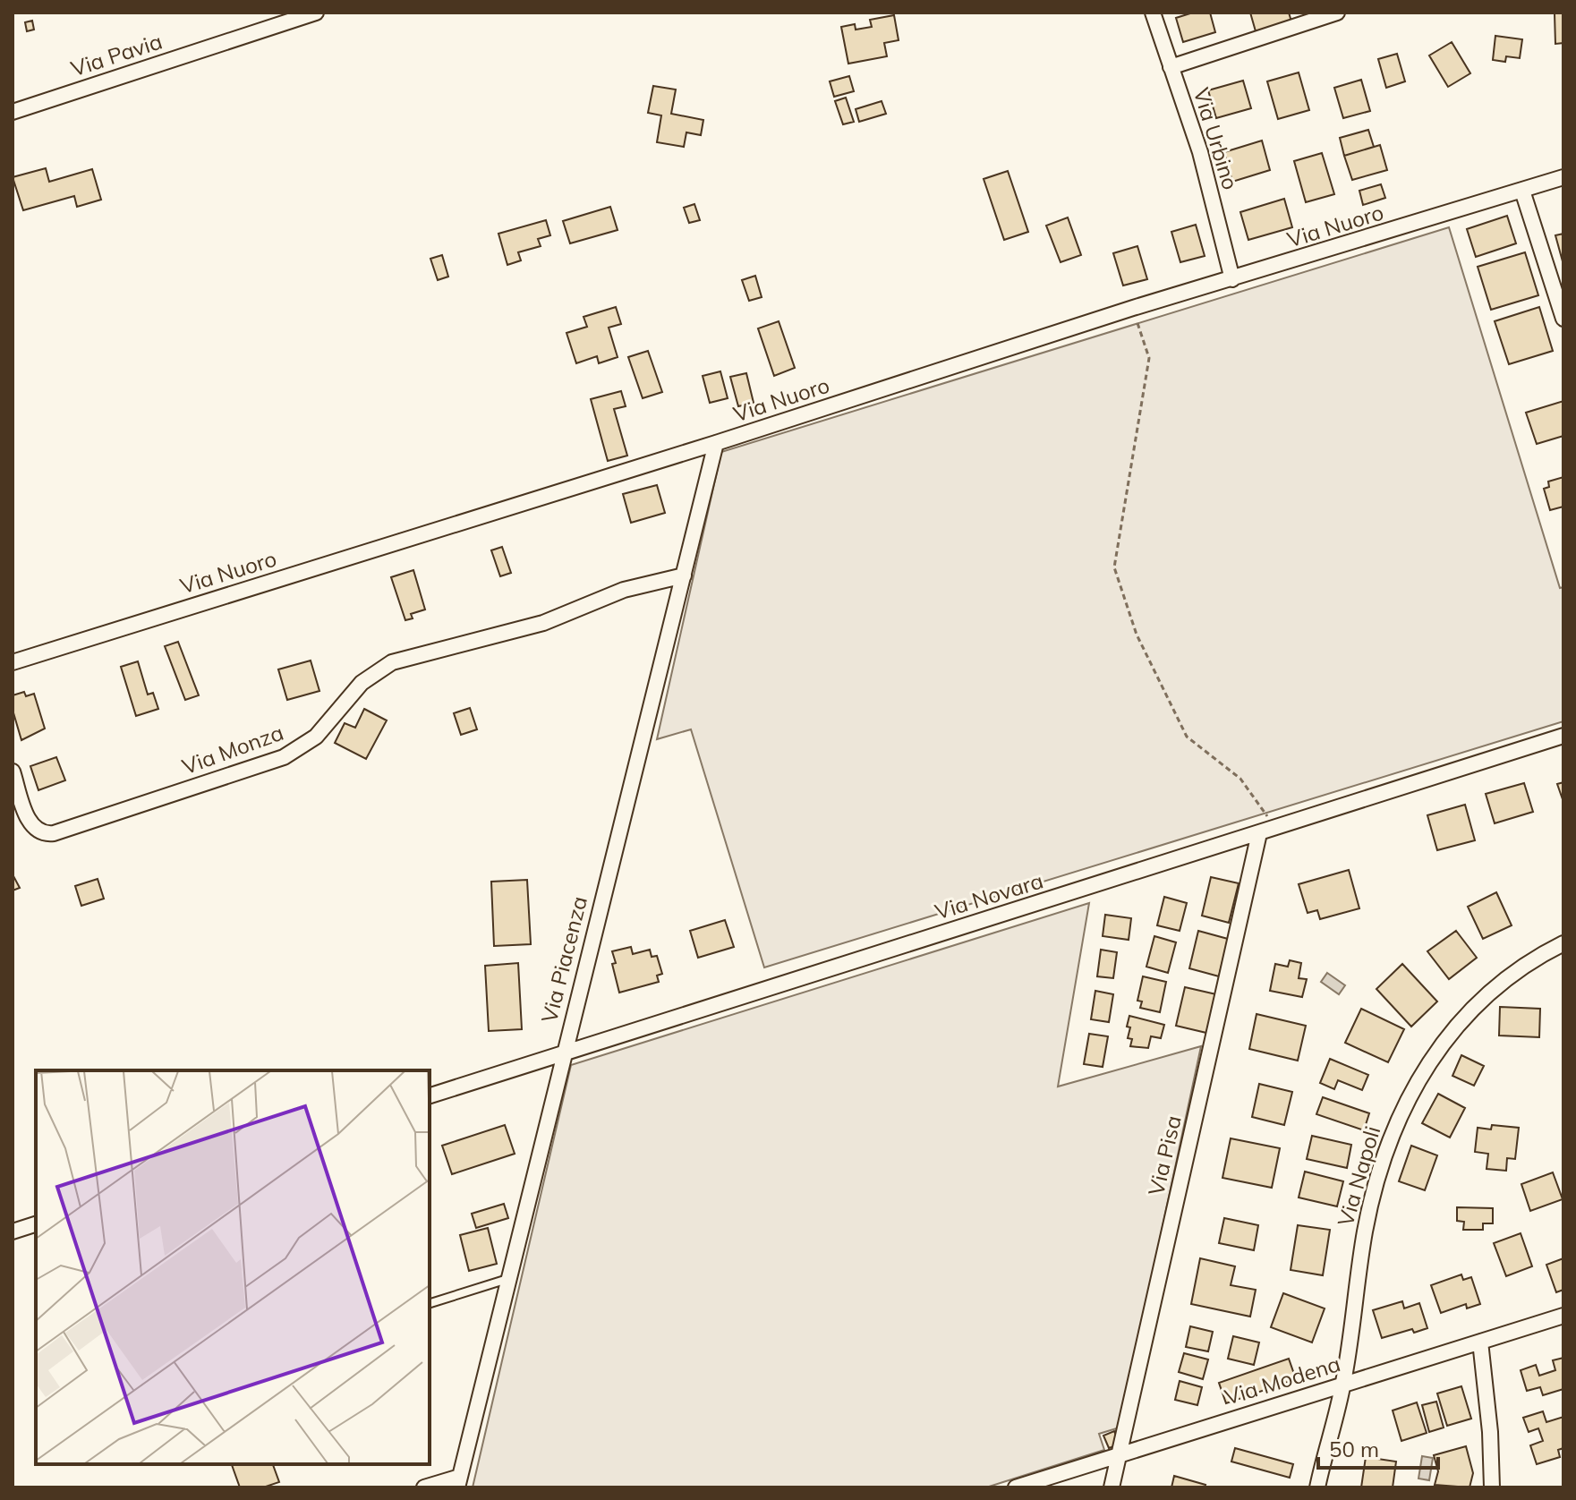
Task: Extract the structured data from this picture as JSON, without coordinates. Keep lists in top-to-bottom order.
{
  "streets": {
    "street": [
      "Via Pavia",
      "Via Urbino",
      "Via Nuoro",
      "Via Monza",
      "Via Novara",
      "Via Piacenza",
      "Via Pisa",
      "Via Napoli",
      "Via Modena"
    ]
  },
  "crossings": [
    ["Via Urbino", "Via Nuoro"],
    ["Via Nuoro", "Via Piacenza"],
    ["Via Monza", "Via Piacenza"],
    ["Via Novara", "Via Piacenza"],
    ["Via Novara", "Via Pisa"],
    ["Via Pisa", "Via Modena"],
    ["Via Napoli", "Via Modena"]
  ],
  "scale_bar": "50 m"
}
